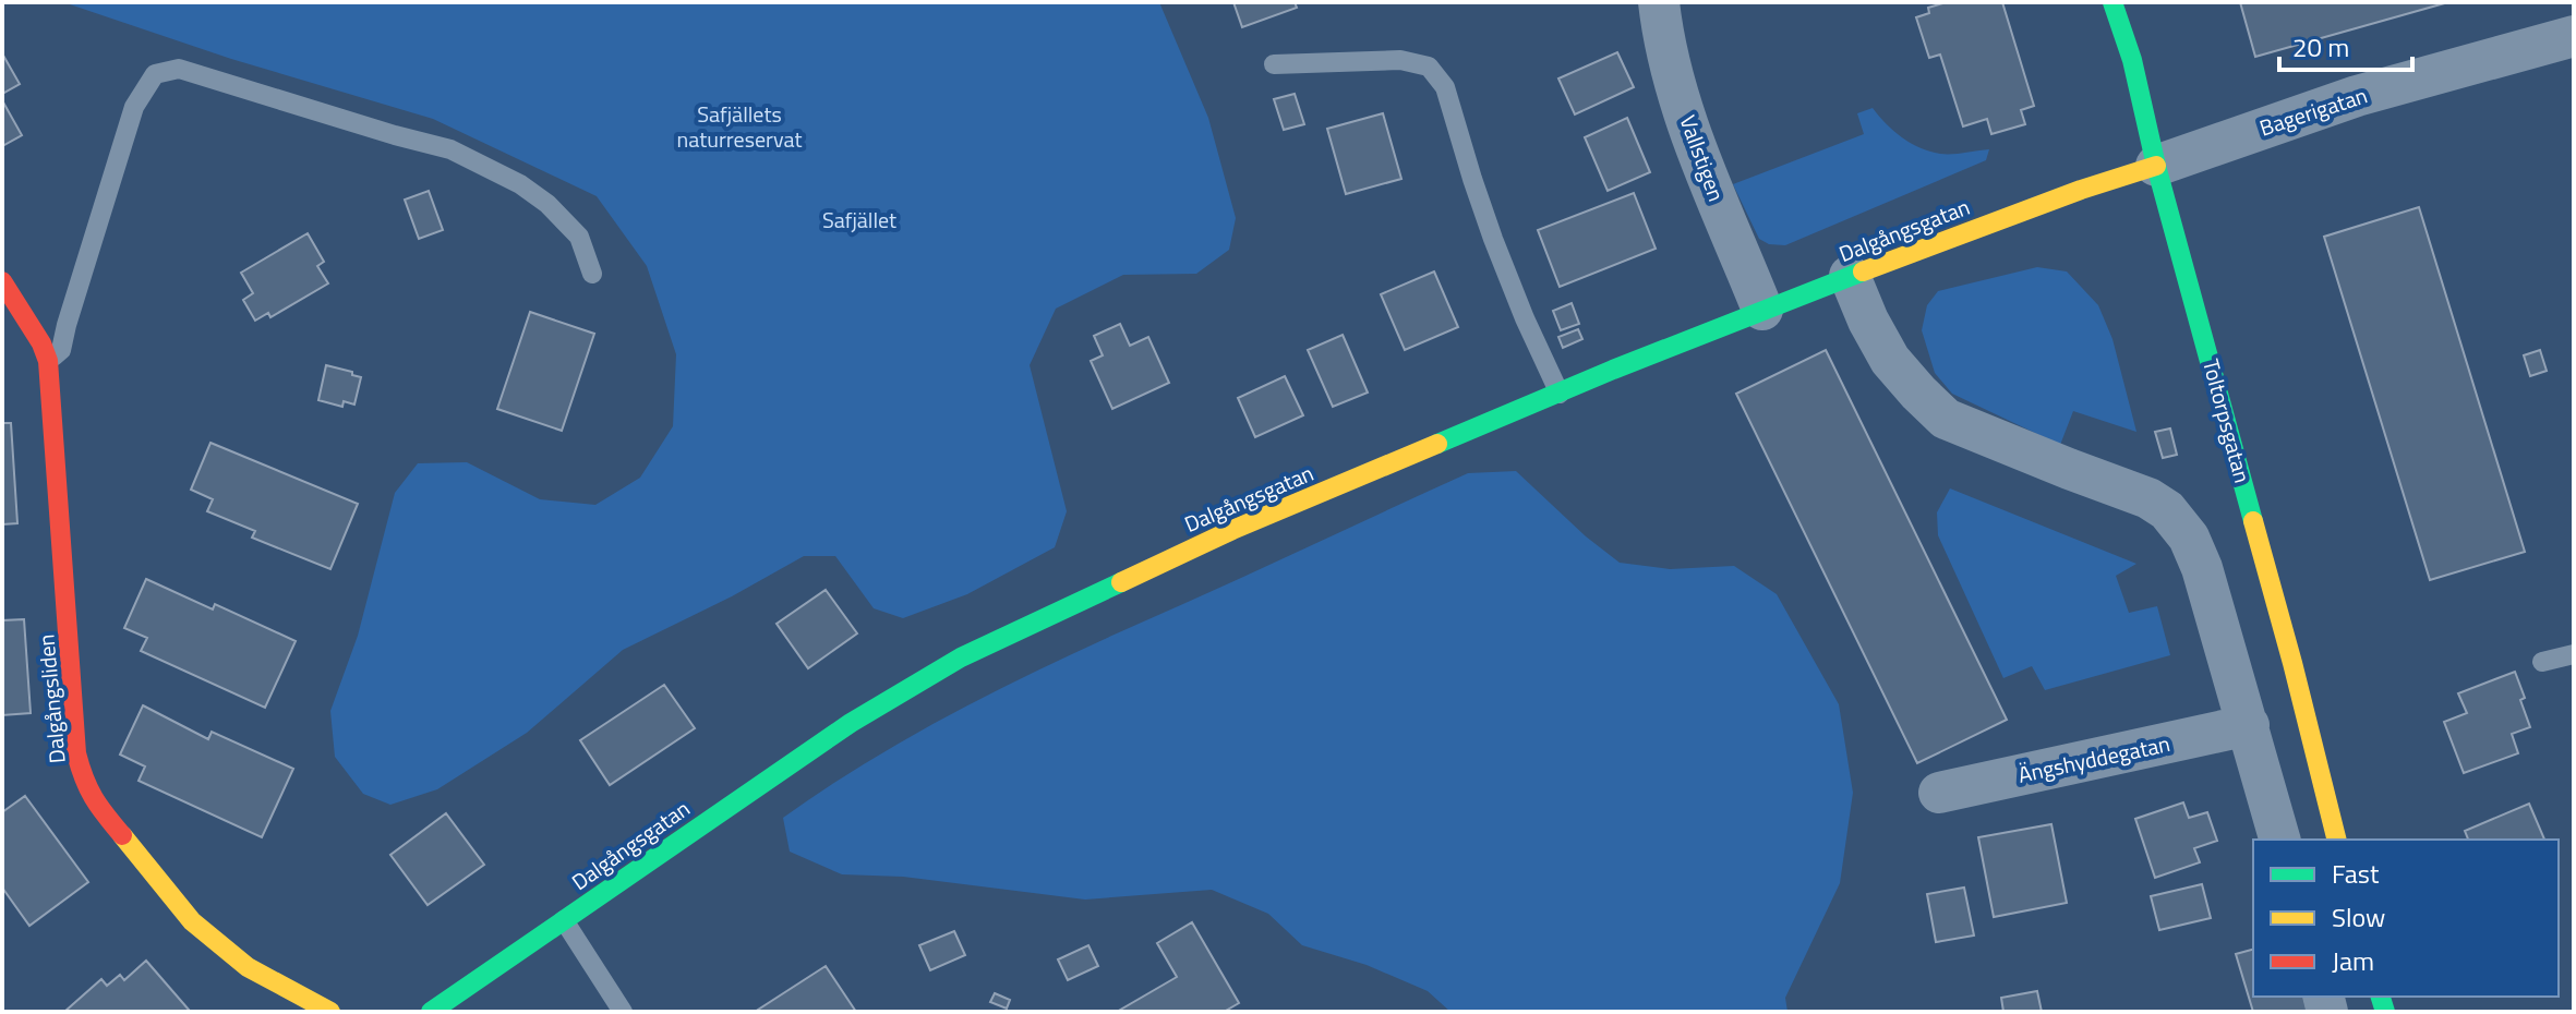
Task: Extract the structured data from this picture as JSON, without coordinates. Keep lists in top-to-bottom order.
{
  "streets": {
    "street": [
      "Bagerigatan",
      "Vallstigen",
      "Dalgångsgatan",
      "Toltorpsgatan",
      "Dalgångsliden",
      "Ängshyddegatan"
    ]
  },
  "crossings": [
    ["Bagerigatan", "Dalgångsgatan"],
    ["Bagerigatan", "Toltorpsgatan"],
    ["Vallstigen", "Dalgångsgatan"],
    ["Dalgångsgatan", "Toltorpsgatan"]
  ],
  "parks": ["Safjällets naturreservat", "Safjället"],
  "legend": ["Fast", "Slow", "Jam"],
  "scale_bar": "20 m"
}
